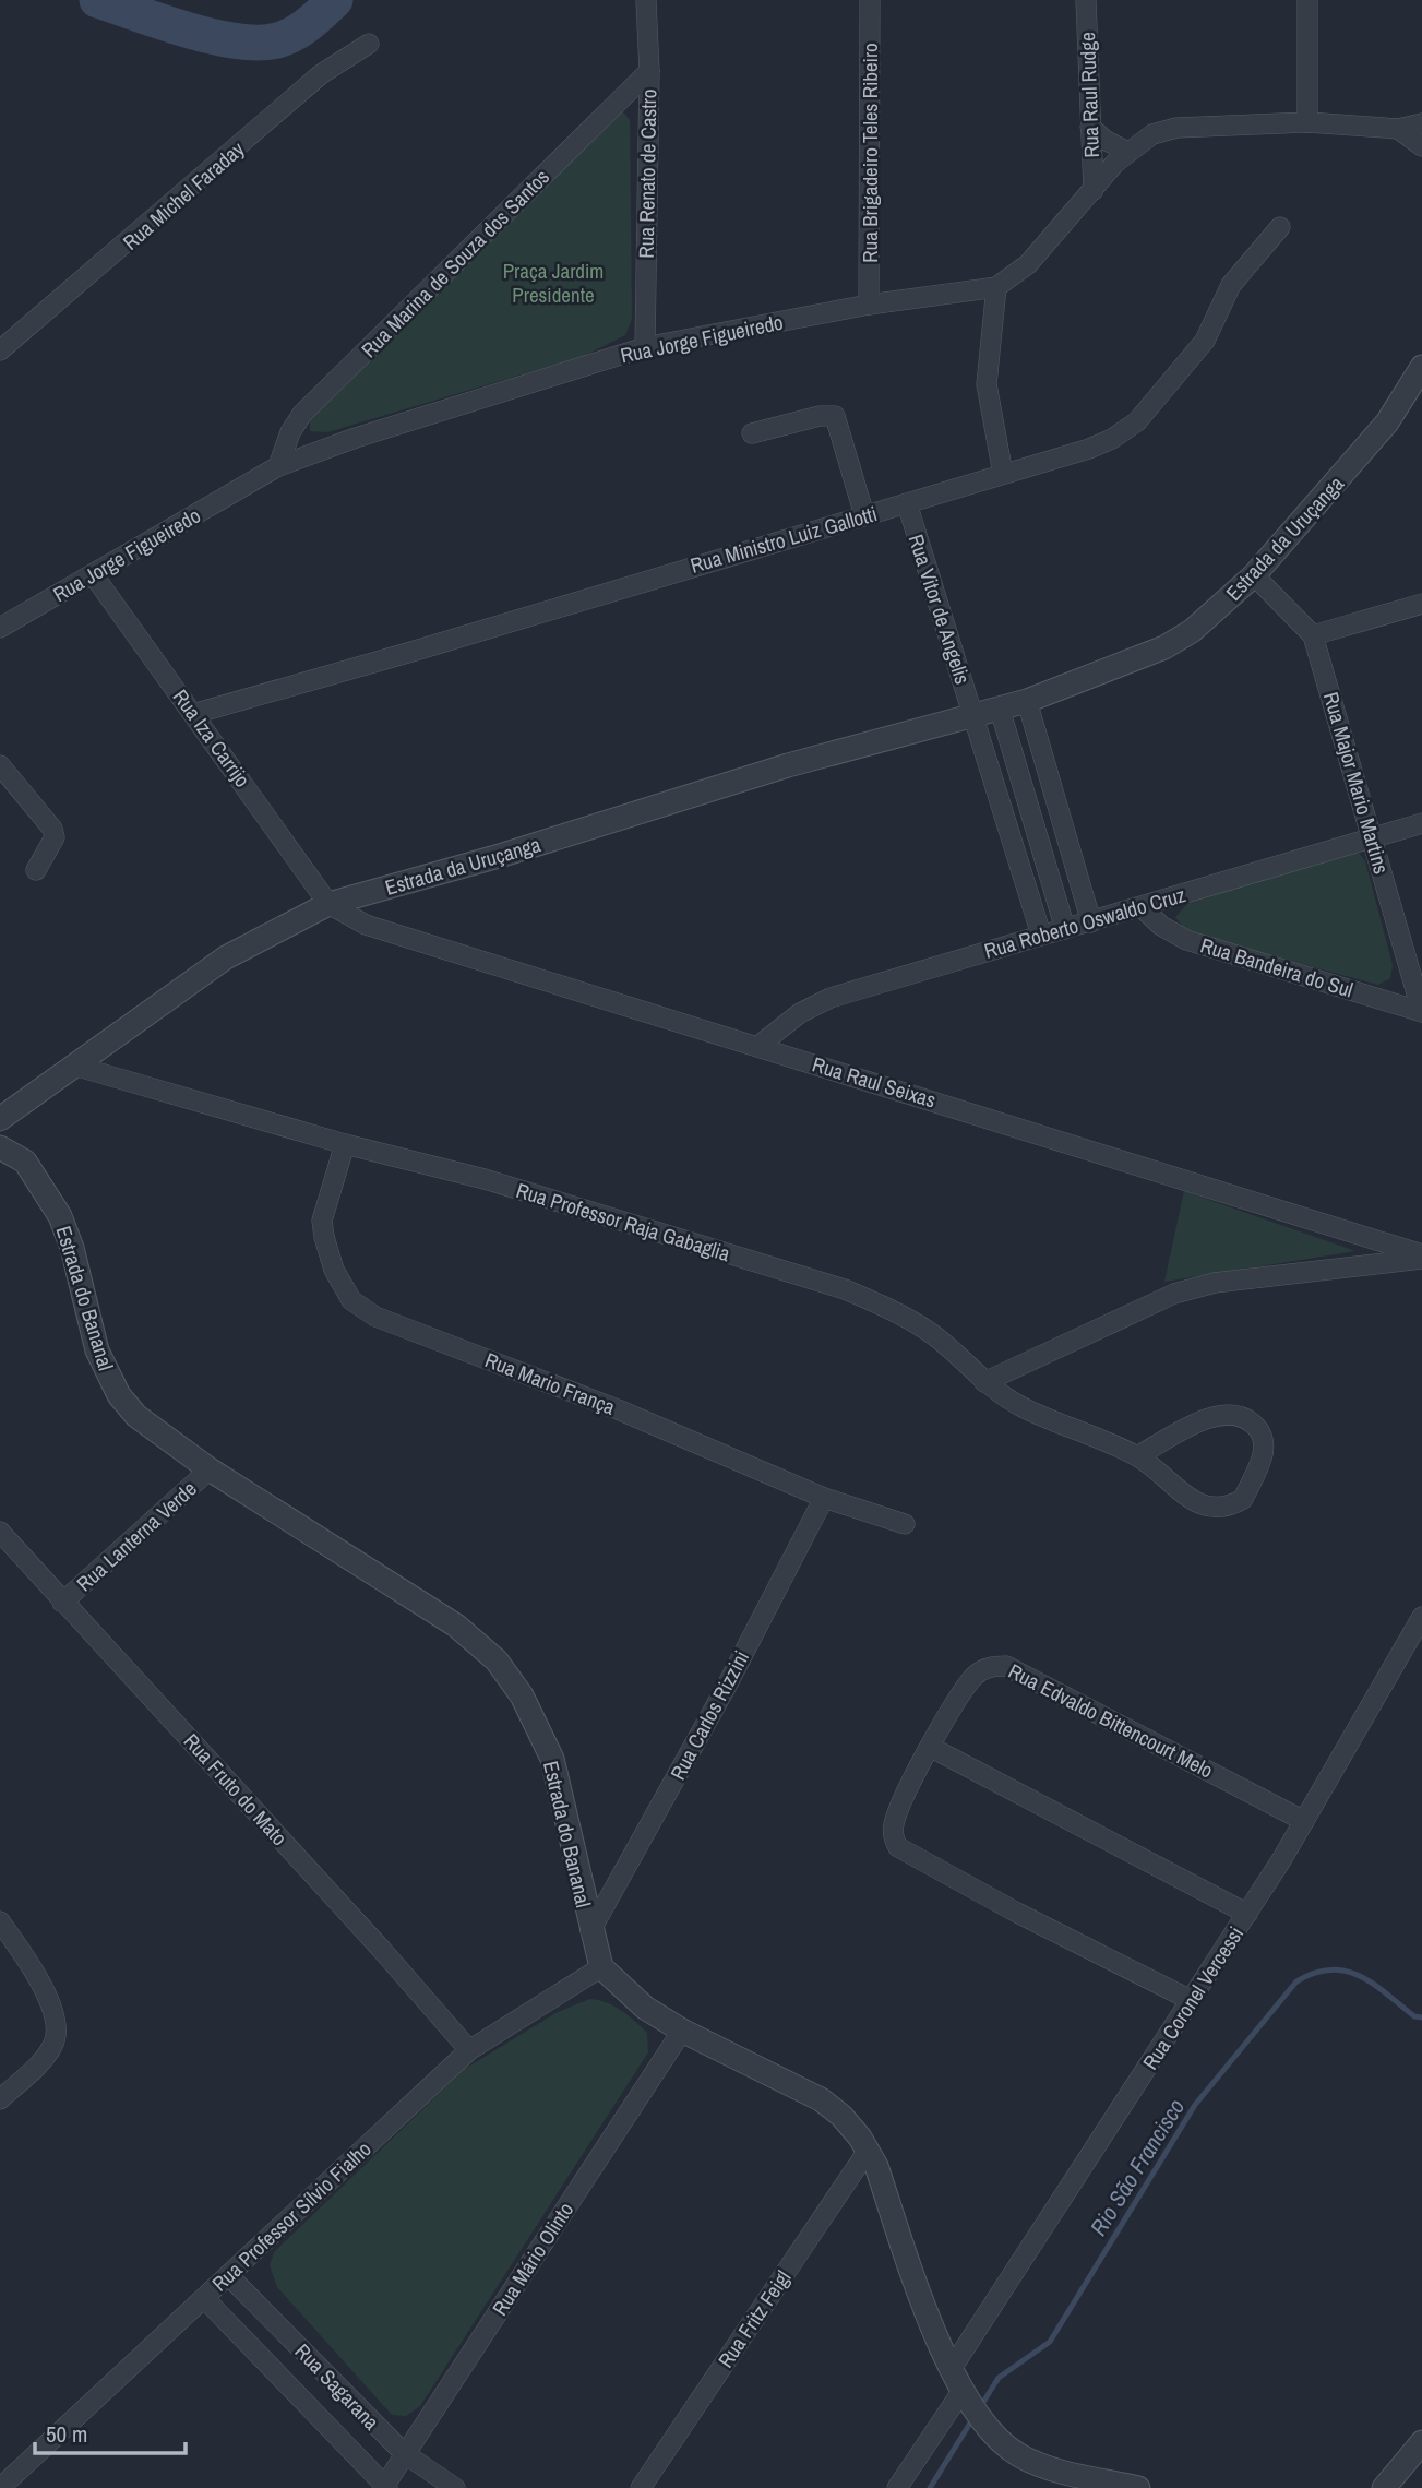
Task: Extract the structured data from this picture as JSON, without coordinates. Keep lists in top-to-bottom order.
{
  "streets": {
    "street": [
      "Rua Raul Rudge",
      "Rua Brigadeiro Teles Ribeiro",
      "Rua Renato de Castro",
      "Rua Michel Faraday",
      "Rua Marina de Souza dos Santos",
      "Rua Jorge Figueiredo",
      "Estrada da Uruçanga",
      "Rua Ministro Luiz Gallotti",
      "Rua Vitor de Angelis",
      "Rua Iza Carrijo",
      "Rua Major Mario Martins",
      "Rua Roberto Oswaldo Cruz",
      "Rua Bandeira do Sul",
      "Rua Raul Seixas",
      "Rua Professor Raja Gabaglia",
      "Estrada do Bananal",
      "Rua Mario França",
      "Rua Lanterna Verde",
      "Rua Carlos Rizzini",
      "Rua Edvaldo Bittencourt Melo",
      "Rua Fruto do Mato",
      "Rua Coronel Vercessi",
      "Rua Professor Sílvio Fialho",
      "Rua Mário Olinto",
      "Rua Fritz Feigl",
      "Rua Sagarana"
    ]
  },
  "crossings": [
    ["Rua Raul Rudge", "Rua Jorge Figueiredo"],
    ["Rua Brigadeiro Teles Ribeiro", "Rua Jorge Figueiredo"],
    ["Rua Renato de Castro", "Rua Marina de Souza dos Santos"],
    ["Rua Renato de Castro", "Rua Jorge Figueiredo"],
    ["Rua Marina de Souza dos Santos", "Rua Jorge Figueiredo"],
    ["Rua Jorge Figueiredo", "Rua Iza Carrijo"],
    ["Estrada da Uruçanga", "Rua Vitor de Angelis"],
    ["Estrada da Uruçanga", "Rua Iza Carrijo"],
    ["Estrada da Uruçanga", "Rua Major Mario Martins"],
    ["Estrada da Uruçanga", "Rua Raul Seixas"],
    ["Estrada da Uruçanga", "Rua Professor Raja Gabaglia"],
    ["Rua Ministro Luiz Gallotti", "Rua Vitor de Angelis"],
    ["Rua Ministro Luiz Gallotti", "Rua Iza Carrijo"],
    ["Rua Iza Carrijo", "Rua Raul Seixas"],
    ["Rua Major Mario Martins", "Rua Roberto Oswaldo Cruz"],
    ["Rua Major Mario Martins", "Rua Bandeira do Sul"],
    ["Rua Roberto Oswaldo Cruz", "Rua Bandeira do Sul"],
    ["Rua Roberto Oswaldo Cruz", "Rua Raul Seixas"],
    ["Rua Professor Raja Gabaglia", "Rua Mario França"],
    ["Estrada do Bananal", "Rua Lanterna Verde"],
    ["Estrada do Bananal", "Rua Carlos Rizzini"],
    ["Estrada do Bananal", "Rua Professor Sílvio Fialho"],
    ["Rua Mario França", "Rua Carlos Rizzini"],
    ["Rua Lanterna Verde", "Rua Fruto do Mato"],
    ["Rua Edvaldo Bittencourt Melo", "Rua Coronel Vercessi"],
    ["Rua Fruto do Mato", "Rua Professor Sílvio Fialho"],
    ["Rua Professor Sílvio Fialho", "Rua Sagarana"],
    ["Rua Mário Olinto", "Rua Sagarana"]
  ],
  "water": ["Rio São Francisco"],
  "parks": ["Praça Jardim Presidente"],
  "scale_bar": "50 m"
}
